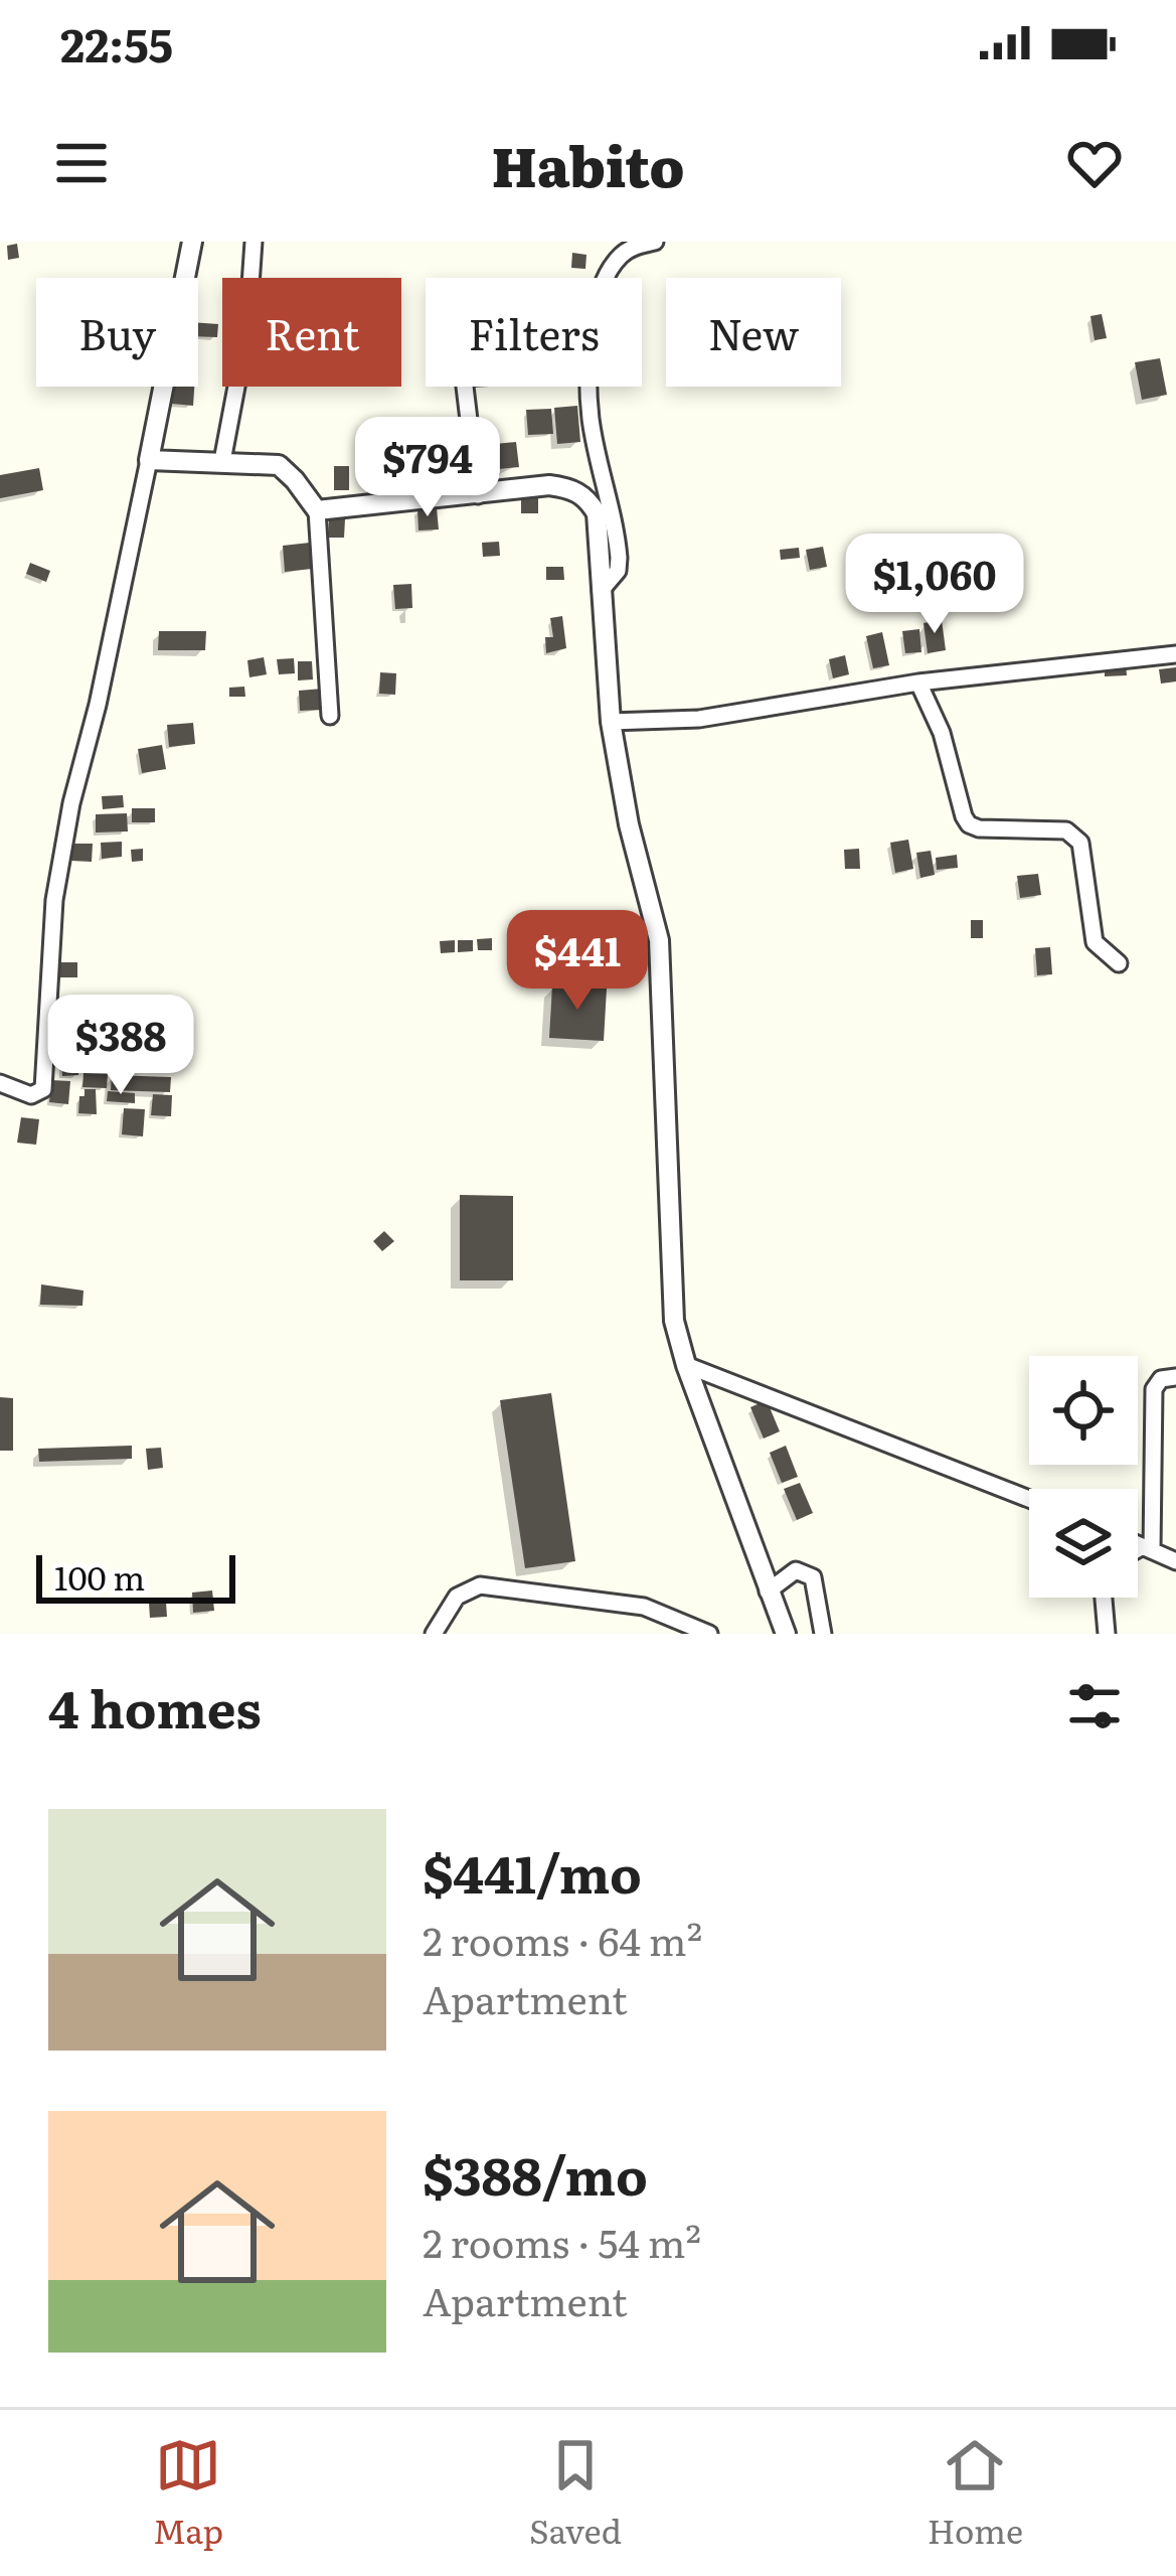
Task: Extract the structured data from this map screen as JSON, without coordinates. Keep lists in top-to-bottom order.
{
  "scale_bar": "100 m",
  "page": {
    "status": "22:55",
    "header": "Habito",
    "chip": [
      "Buy",
      "Rent",
      "Filters",
      "New"
    ],
    "price": [
      "$794",
      "$1,060",
      "$441",
      "$388"
    ],
    "scale": "100 m",
    "heading": "4 homes",
    "list": [
      {
        "name": "$441/mo",
        "note": "2 rooms · 64 m² · Apartment"
      },
      {
        "name": "$388/mo",
        "note": "2 rooms · 54 m² · Apartment"
      }
    ],
    "tabs": ["Map", "Saved", "Home"]
  }
}
